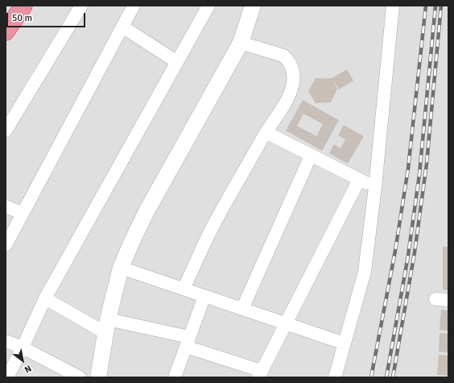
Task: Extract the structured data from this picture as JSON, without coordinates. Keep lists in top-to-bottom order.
{
  "scale_bar": "50 m",
  "north": "bottom right"
}
